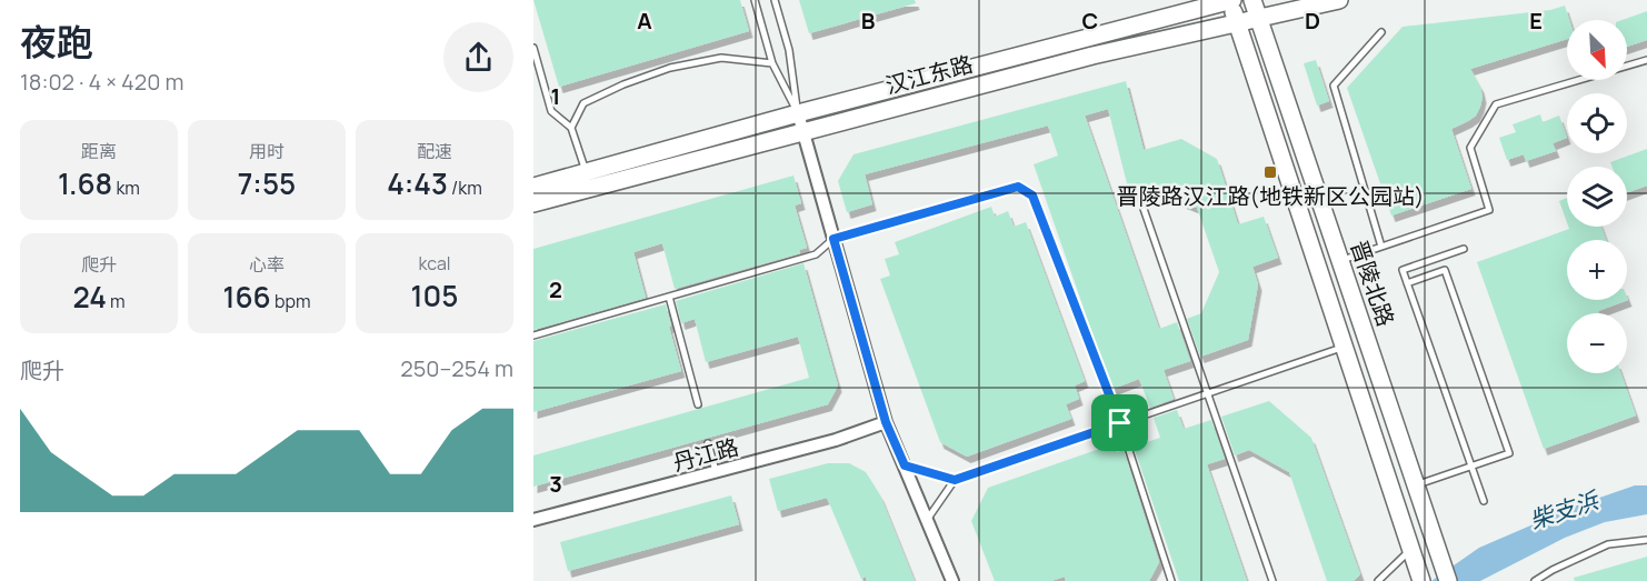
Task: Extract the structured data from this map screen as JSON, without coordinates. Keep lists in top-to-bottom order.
{
  "streets": {
    "street": ["汉江东路", "晋陵北路", "丹江路"]
  },
  "crossings": [
    ["汉江东路", "晋陵北路"]
  ],
  "water": ["柴支浜"],
  "places": {
    "transit": ["晋陵路汉江路(地铁新区公园站)"]
  },
  "north": "bottom right",
  "page": {
    "heading": ["夜跑", "18:02 · 4 × 420 m"],
    "map_buttons": ["+", "−"],
    "stats": [
      ["距离", "1.68 km"],
      ["用时", "7:55"],
      ["配速", "4:43 /km"],
      ["爬升", "24 m"],
      ["心率", "166 bpm"],
      ["kcal", "105"]
    ],
    "chart": ["爬升", "250–254 m"]
  },
  "grid": {
    "columns": [
      "A",
      "B",
      "C",
      "D",
      "E"
    ],
    "rows": ["1", "2", "3"]
  }
}
